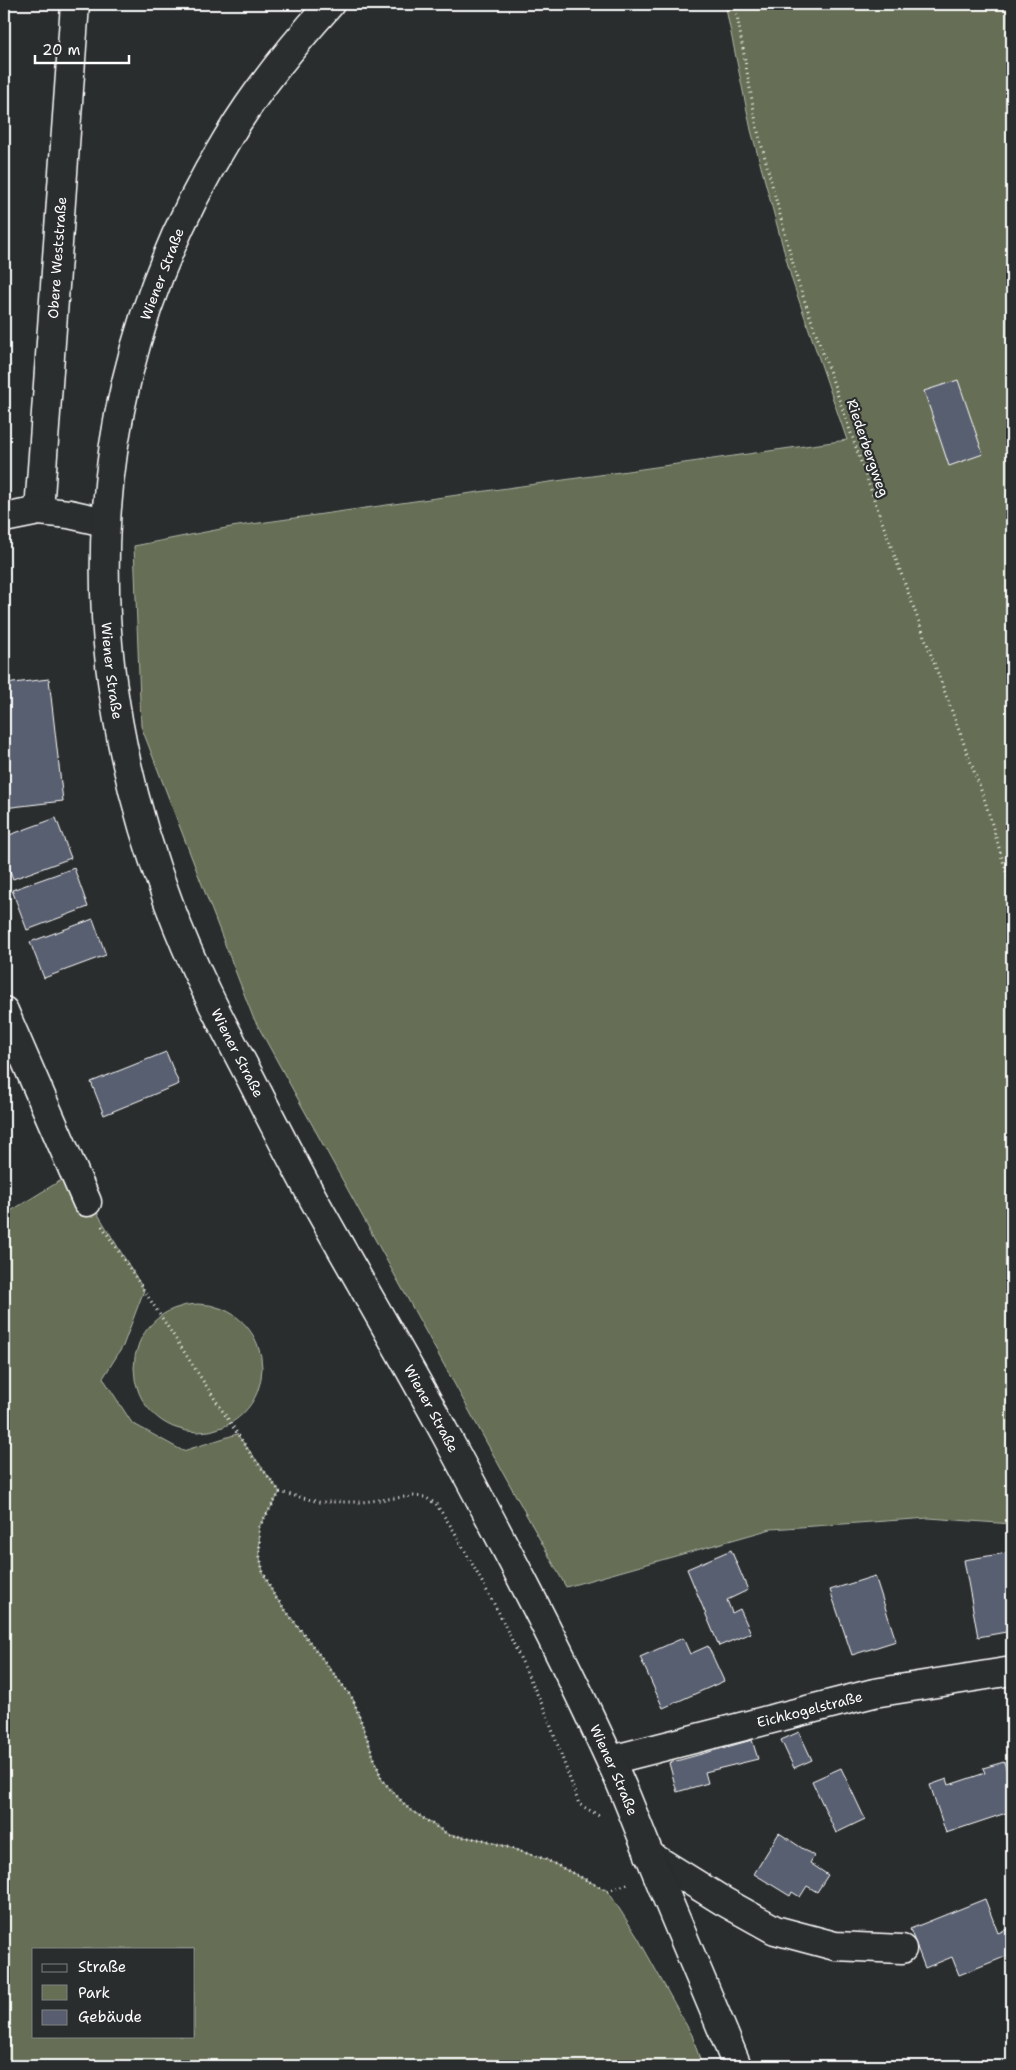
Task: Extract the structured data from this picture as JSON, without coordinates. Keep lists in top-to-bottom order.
{
  "streets": {
    "main road": ["Obere Weststraße", "Wiener Straße", "Eichkogelstraße"],
    "path": ["Riederbergweg"]
  },
  "crossings": [
    ["Wiener Straße", "Eichkogelstraße"]
  ],
  "legend": ["Straße", "Park", "Gebäude"],
  "scale_bar": "20 m"
}
